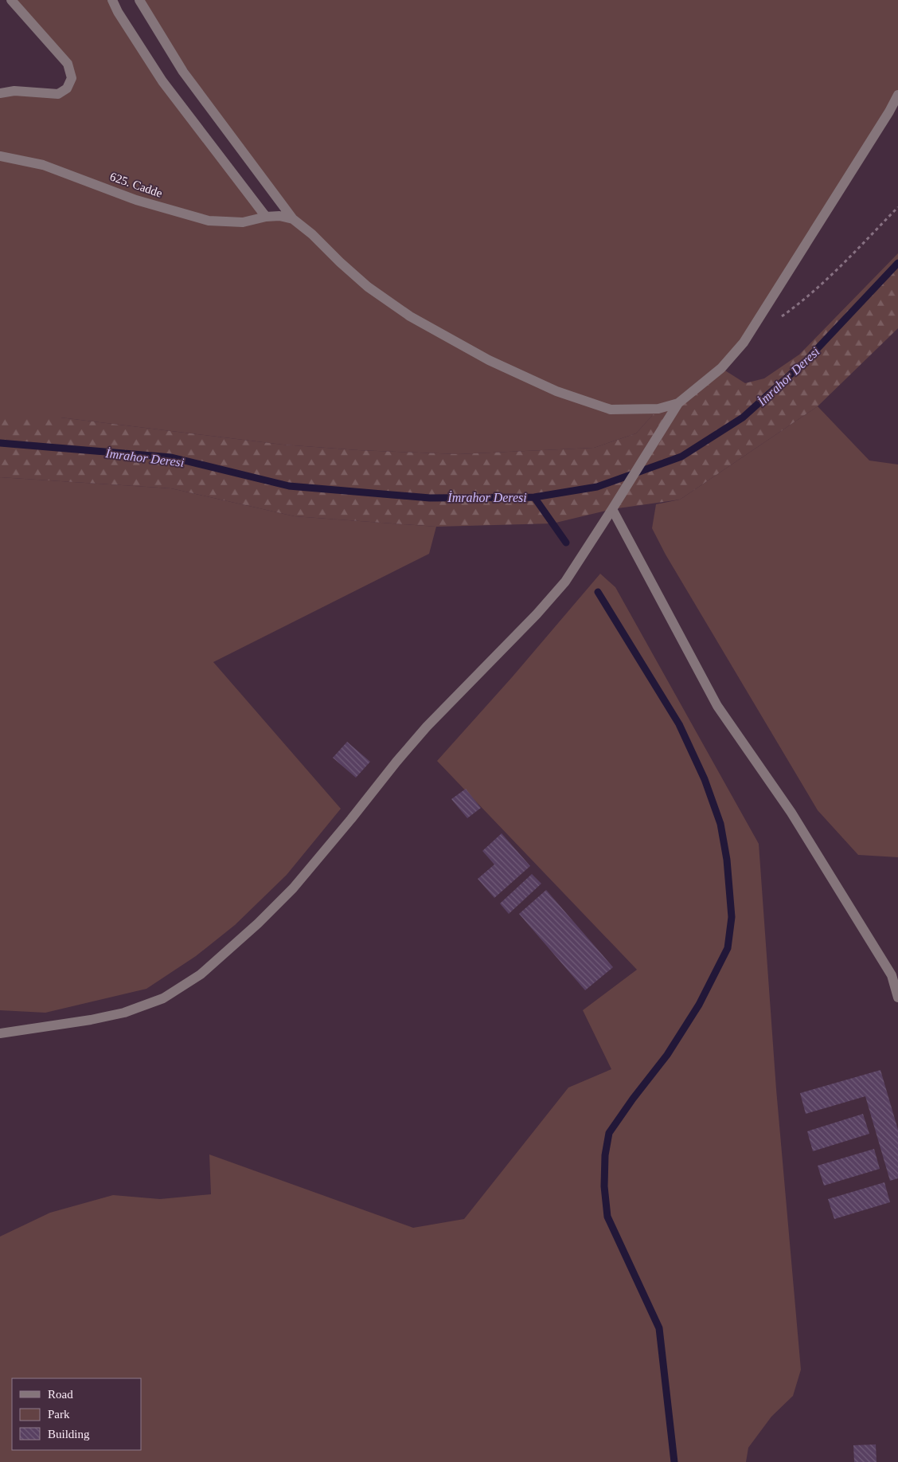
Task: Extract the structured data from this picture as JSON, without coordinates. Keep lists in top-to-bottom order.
{
  "streets": {
    "street": ["625. Cadde"]
  },
  "water": ["İmrahor Deresi"],
  "legend": ["Road", "Park", "Building"]
}
